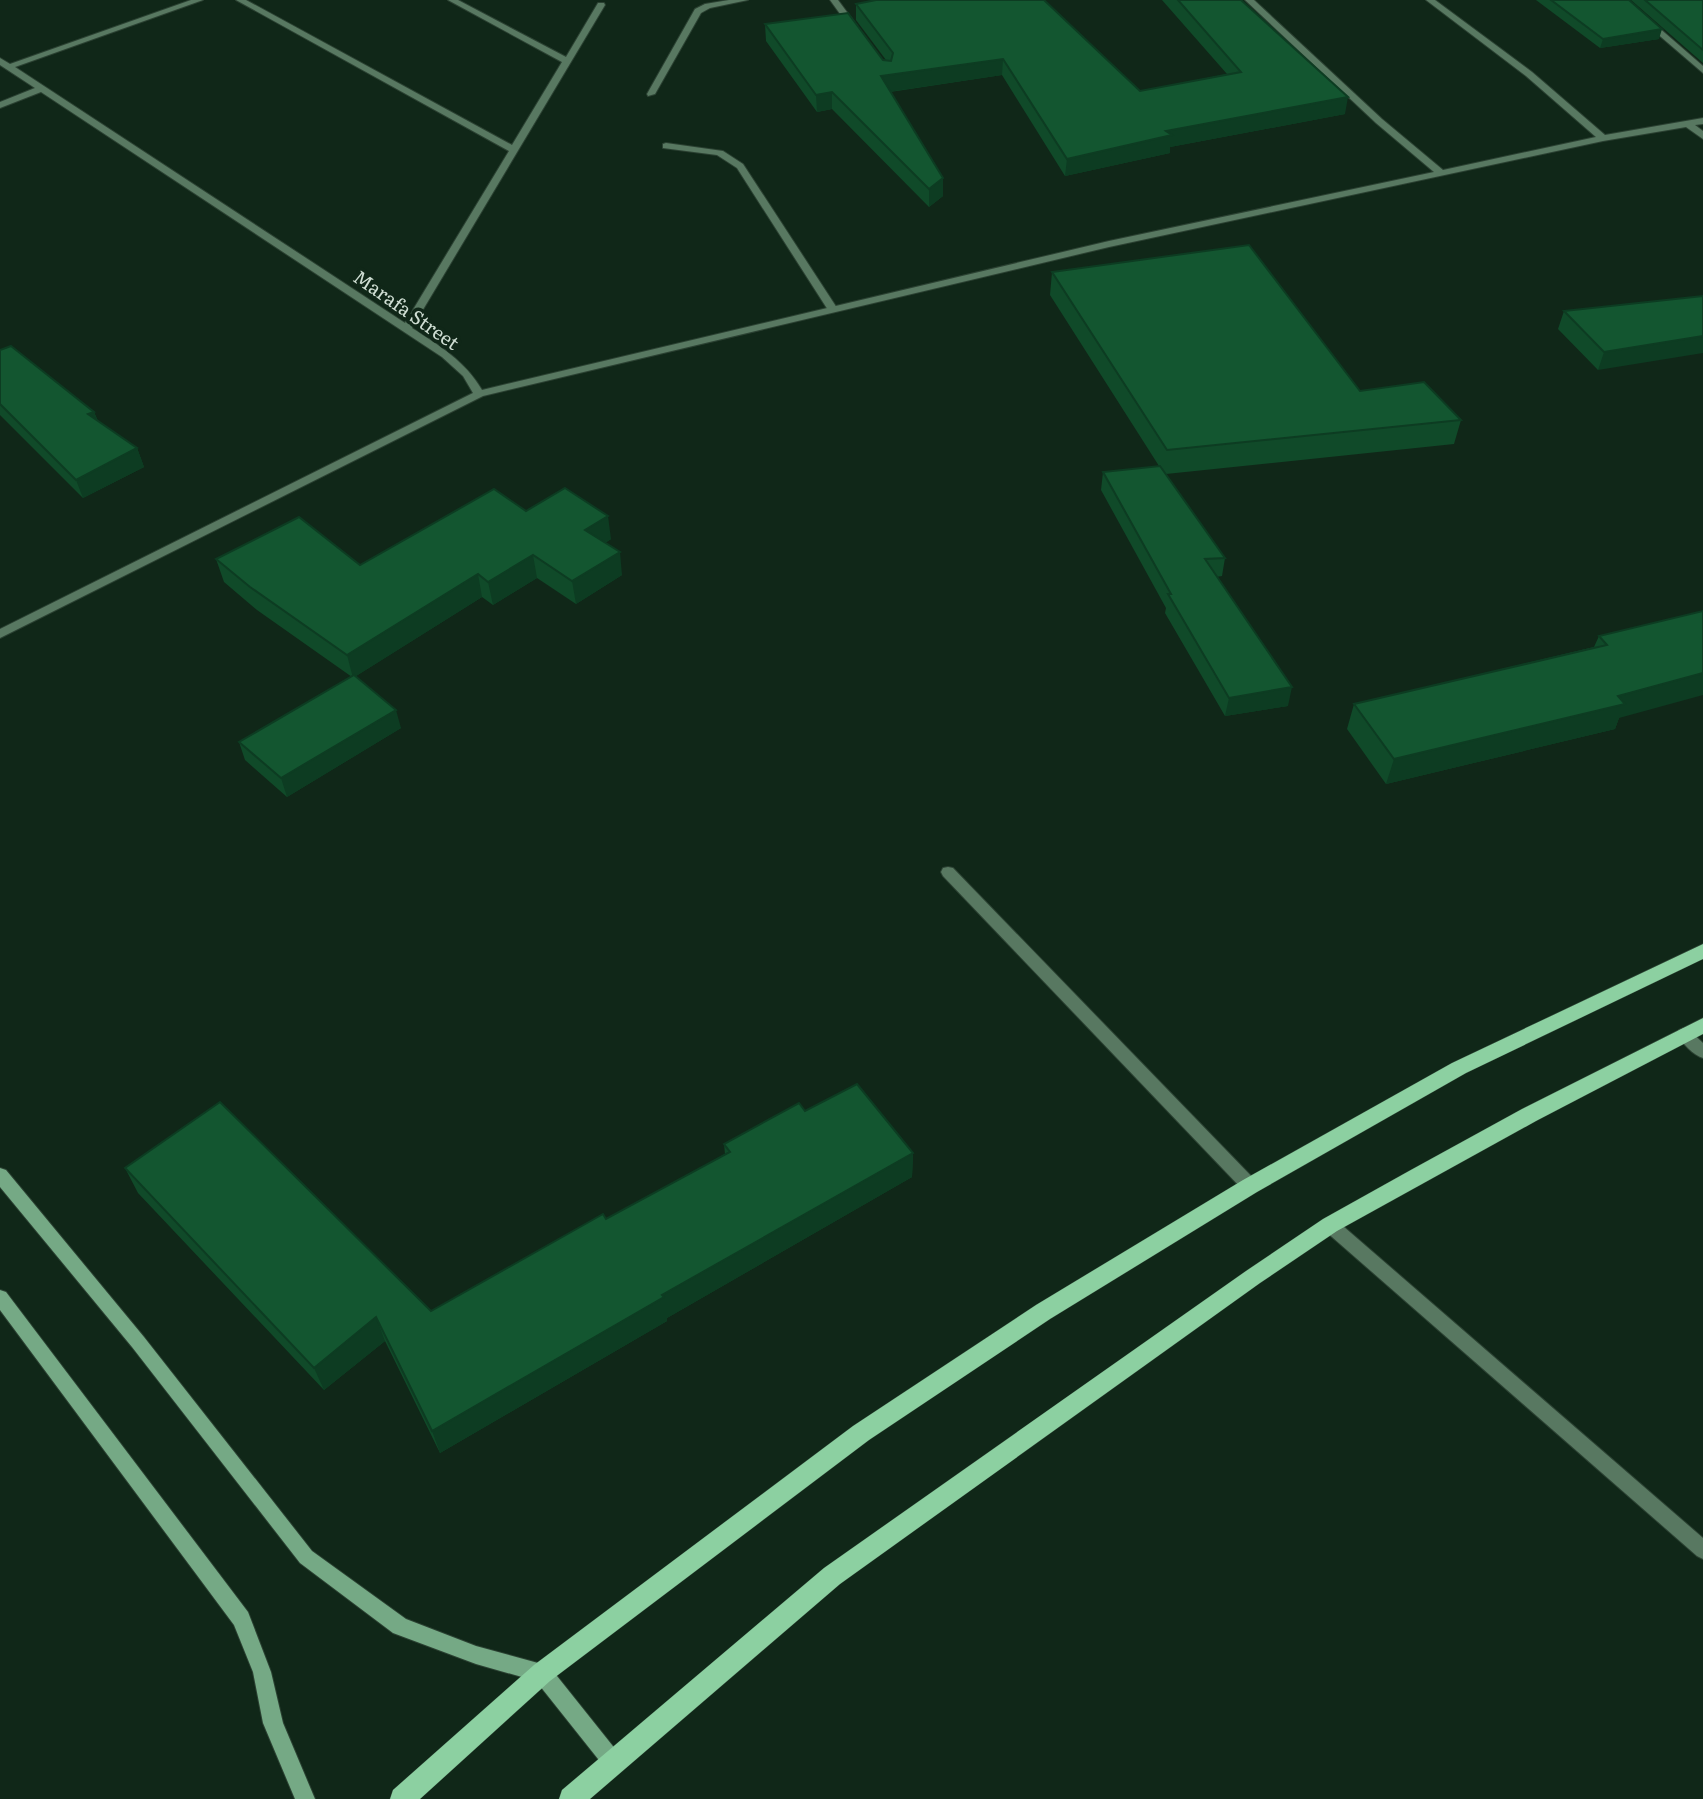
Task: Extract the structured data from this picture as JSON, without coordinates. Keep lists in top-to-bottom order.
{
  "streets": {
    "street": ["Marafa Street"]
  }
}
